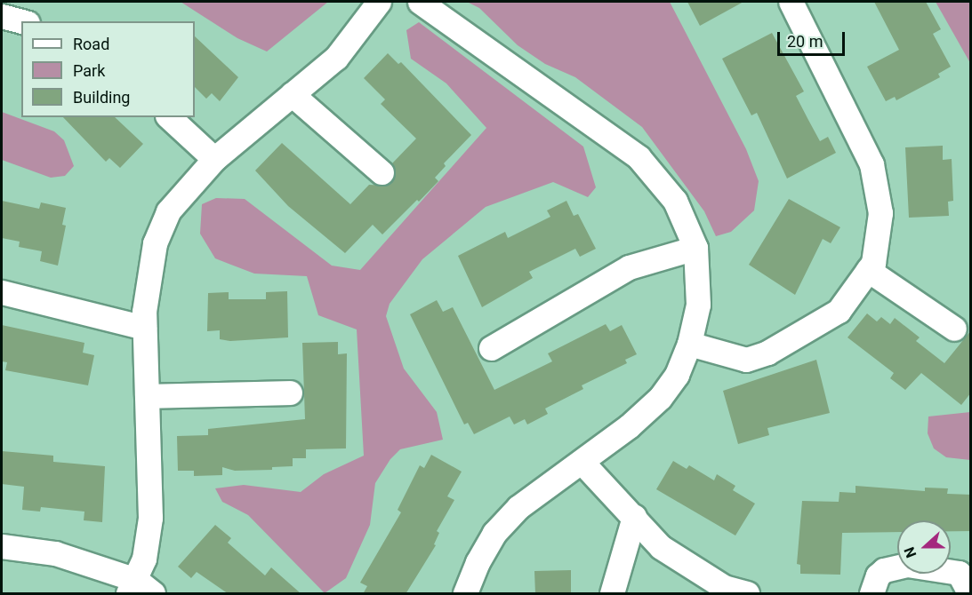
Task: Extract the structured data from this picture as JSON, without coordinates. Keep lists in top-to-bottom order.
{
  "legend": ["Road", "Park", "Building"],
  "scale_bar": "20 m",
  "north": "left"
}
